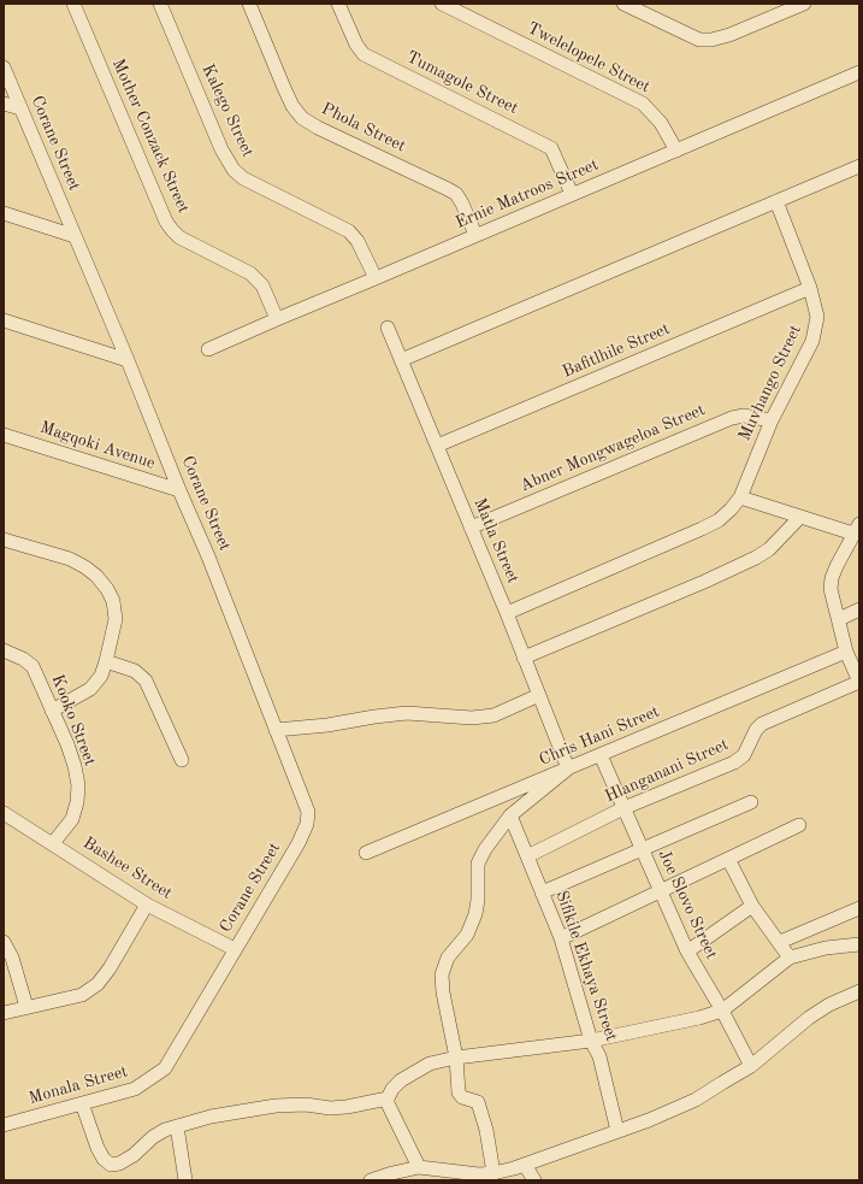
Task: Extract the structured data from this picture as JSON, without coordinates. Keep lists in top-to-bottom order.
{
  "streets": {
    "street": [
      "Twelelopele Street",
      "Tumagole Street",
      "Kalego Street",
      "Phola Street",
      "Mother Conzack Street",
      "Corane Street",
      "Ernie Matroos Street",
      "Bafitlhile Street",
      "Muvhango Street",
      "Magqoki Avenue",
      "Abner Mongwageloa Street",
      "Matla Street",
      "Kooko Street",
      "Chris Hani Street",
      "Hlanganani Street",
      "Bashee Street",
      "Joe Slovo Street",
      "Sifikile Ekhaya Street",
      "Monala Street"
    ]
  },
  "crossings": [
    ["Twelelopele Street", "Ernie Matroos Street"],
    ["Tumagole Street", "Ernie Matroos Street"],
    ["Kalego Street", "Ernie Matroos Street"],
    ["Phola Street", "Ernie Matroos Street"],
    ["Mother Conzack Street", "Ernie Matroos Street"],
    ["Corane Street", "Magqoki Avenue"],
    ["Corane Street", "Bashee Street"],
    ["Corane Street", "Monala Street"],
    ["Bafitlhile Street", "Muvhango Street"],
    ["Bafitlhile Street", "Matla Street"],
    ["Muvhango Street", "Abner Mongwageloa Street"],
    ["Muvhango Street", "Matla Street"],
    ["Abner Mongwageloa Street", "Matla Street"],
    ["Matla Street", "Chris Hani Street"],
    ["Kooko Street", "Bashee Street"],
    ["Chris Hani Street", "Joe Slovo Street"],
    ["Hlanganani Street", "Joe Slovo Street"],
    ["Hlanganani Street", "Sifikile Ekhaya Street"],
    ["Bashee Street", "Monala Street"]
  ]
}
